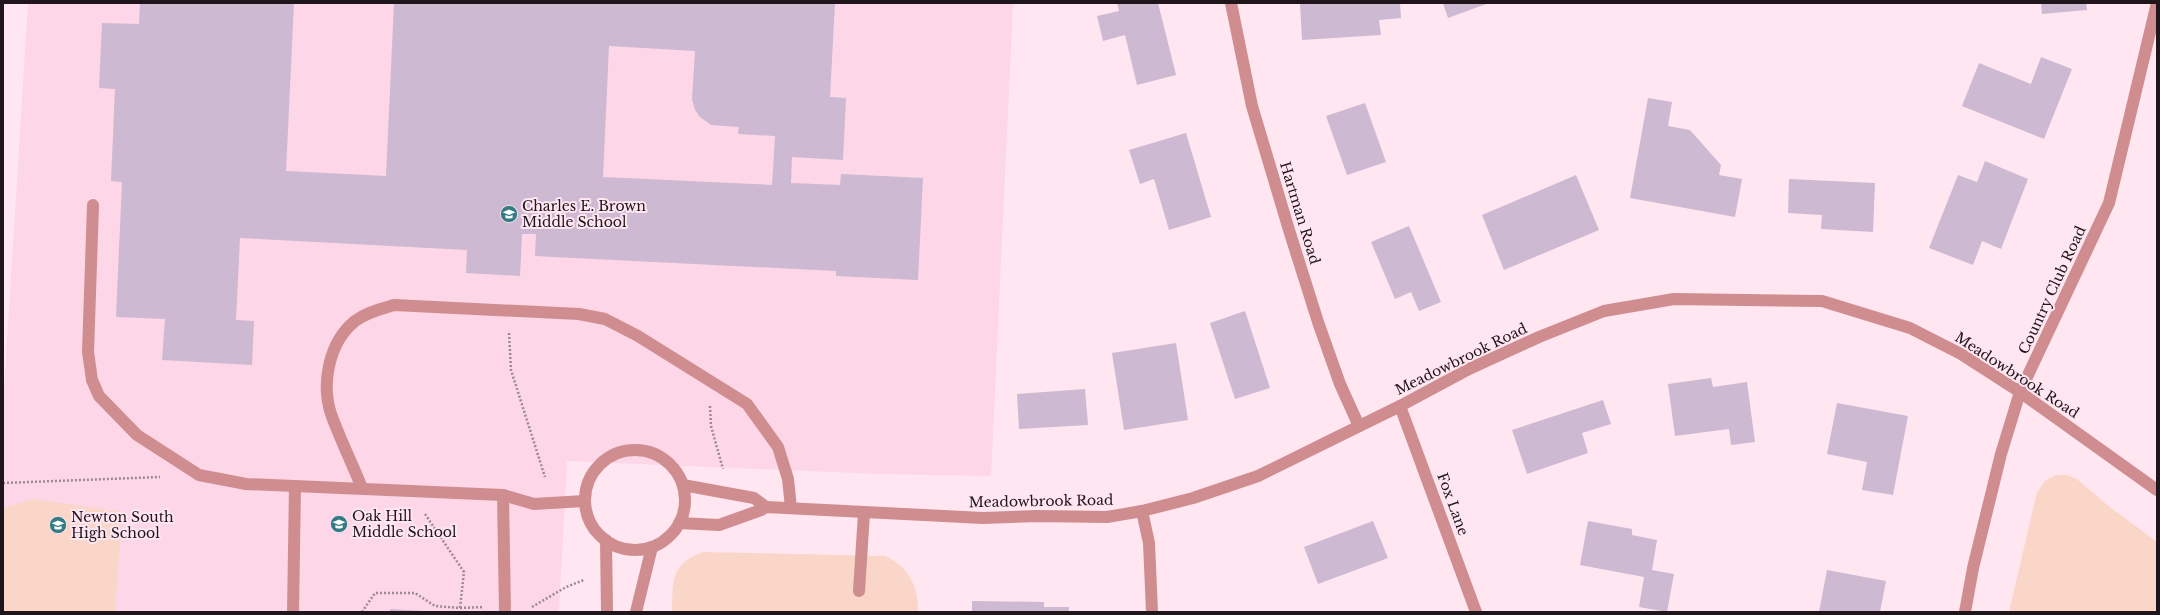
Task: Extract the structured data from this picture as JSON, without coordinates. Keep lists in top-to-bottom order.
{
  "streets": {
    "street": [
      "Hartman Road",
      "Country Club Road",
      "Meadowbrook Road",
      "Fox Lane"
    ]
  },
  "crossings": [
    ["Hartman Road", "Meadowbrook Road"],
    ["Country Club Road", "Meadowbrook Road"],
    ["Meadowbrook Road", "Fox Lane"]
  ],
  "places": {
    "school or university": ["Charles E. Brown Middle School", "Oak Hill Middle School", "Newton South High School"]
  }
}
